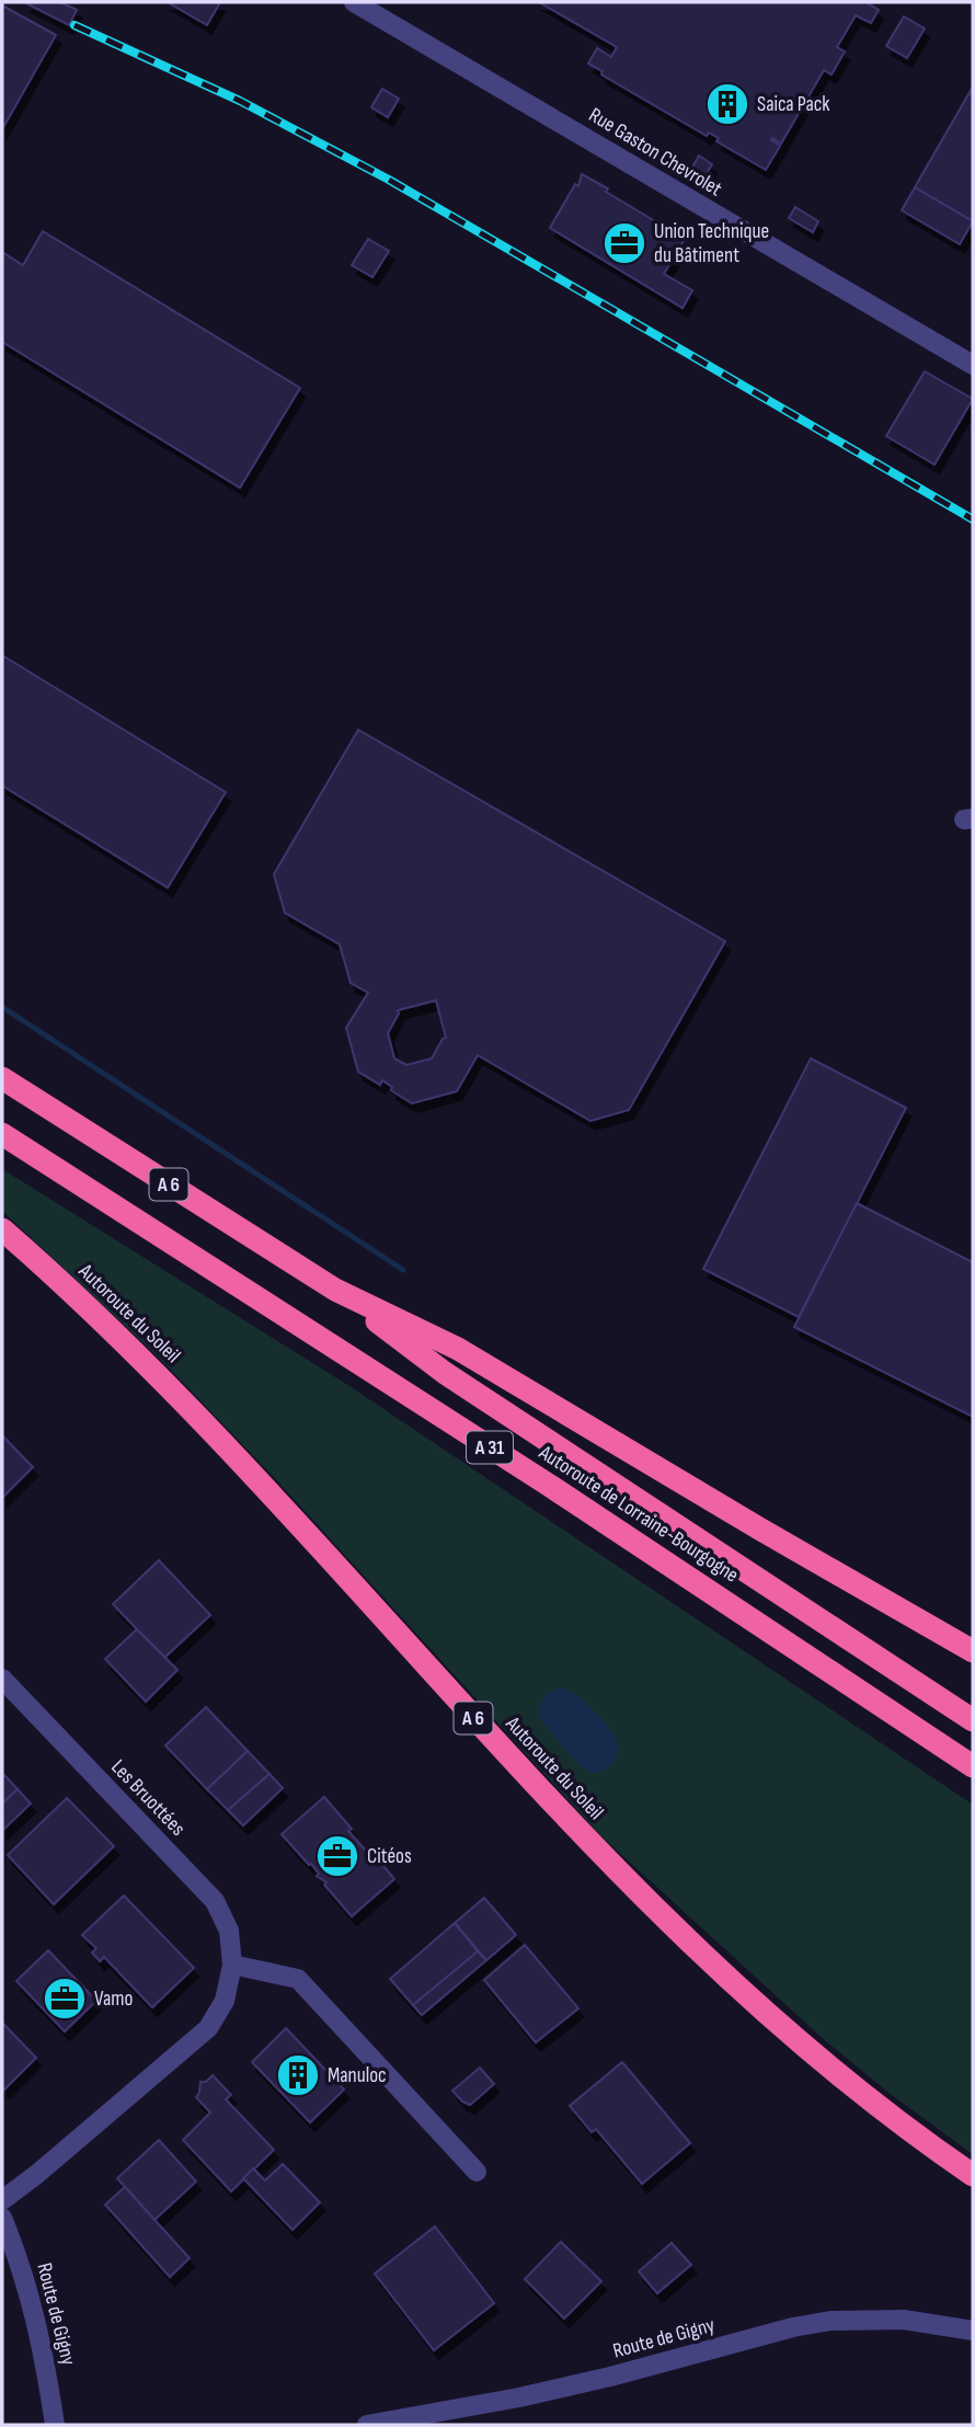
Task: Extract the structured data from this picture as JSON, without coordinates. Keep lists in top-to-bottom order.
{
  "streets": {
    "highway": [
      "A 6",
      "Autoroute du Soleil",
      "A 31",
      "Autoroute de Lorraine-Bourgogne"
    ],
    "street": ["Rue Gaston Chevrolet", "Les Bruottées", "Route de Gigny"]
  },
  "crossings": [
    ["A 6", "Autoroute de Lorraine-Bourgogne"]
  ],
  "places": {
    "building": ["Saica Pack", "Manuloc"],
    "office": ["Union Technique du Bâtiment", "Citéos", "Vamo"]
  }
}
